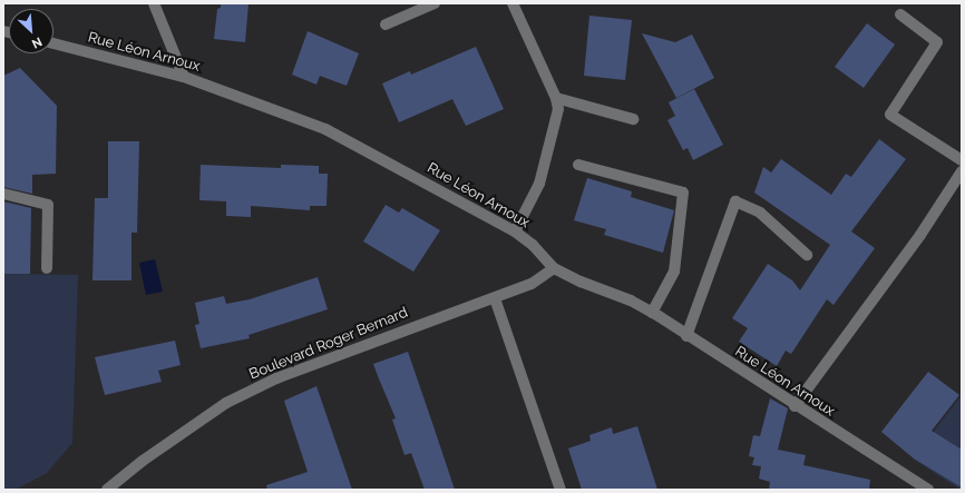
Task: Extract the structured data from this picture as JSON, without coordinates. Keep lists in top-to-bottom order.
{
  "streets": {
    "street": ["Rue Léon Arnoux", "Boulevard Roger Bernard"]
  },
  "crossings": [
    ["Rue Léon Arnoux", "Boulevard Roger Bernard"]
  ],
  "north": "bottom right"
}
